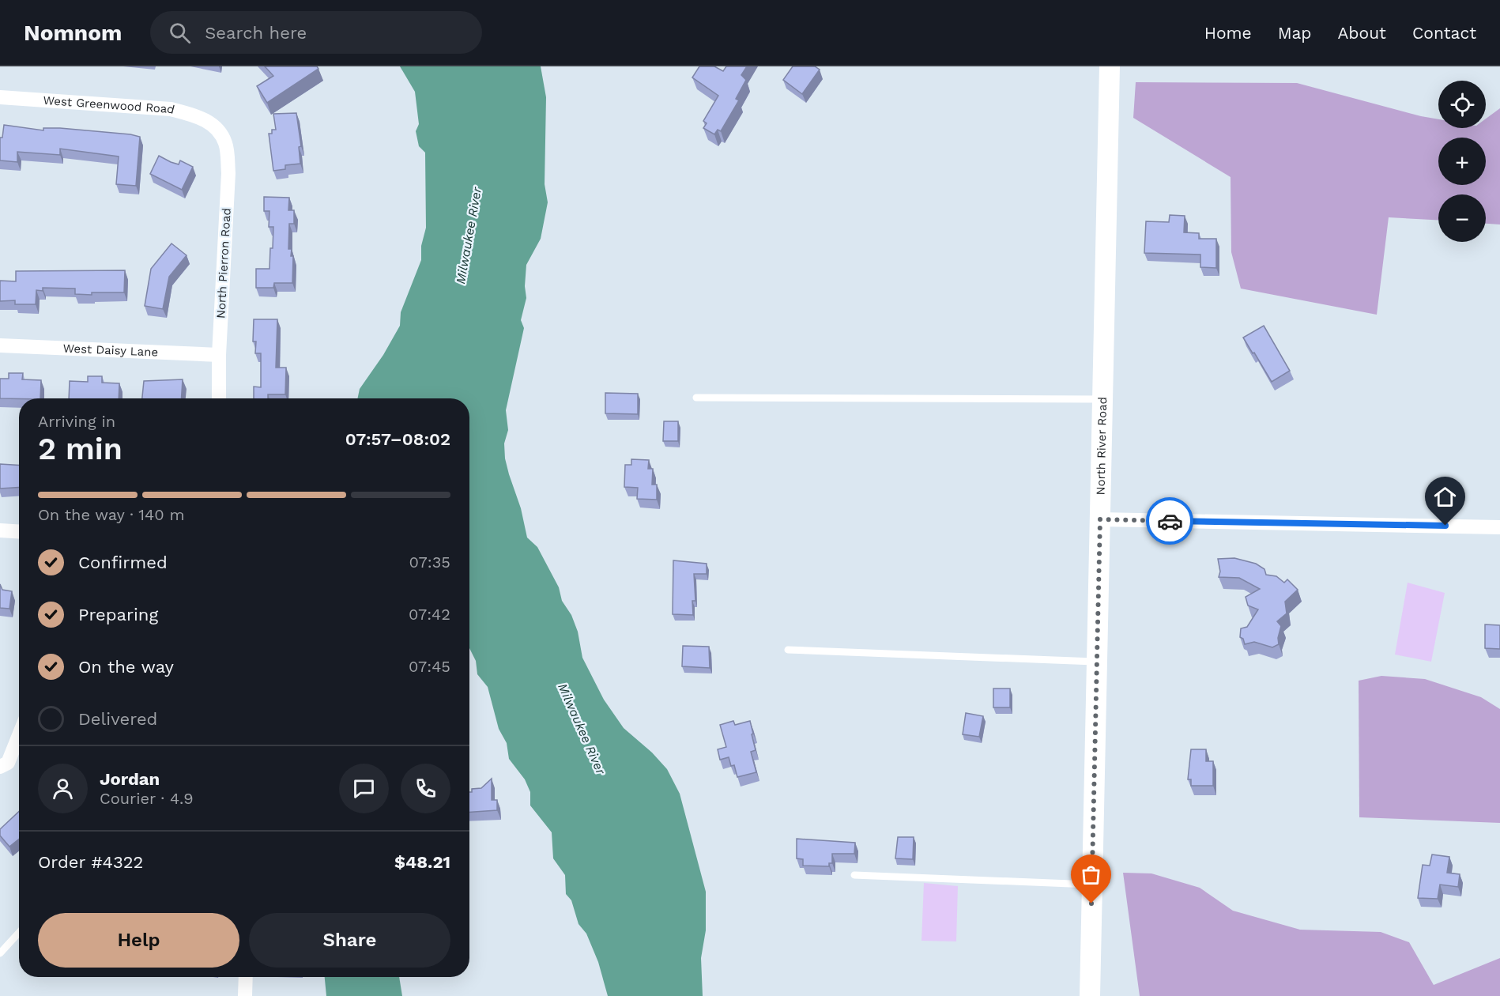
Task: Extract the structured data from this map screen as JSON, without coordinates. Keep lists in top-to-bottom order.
{
  "streets": {
    "street": [
      "West Greenwood Road",
      "North Pierron Road",
      "West Daisy Lane",
      "North River Road"
    ]
  },
  "crossings": [
    ["West Greenwood Road", "North Pierron Road"],
    ["North Pierron Road", "West Daisy Lane"]
  ],
  "water": ["Milwaukee River"],
  "page": {
    "header": "Nomnom",
    "search": "Search here",
    "nav": [
      "Home",
      "Map",
      "About",
      "Contact"
    ],
    "map_buttons": ["+", "−"],
    "heading": ["2 min", "Arriving in", "07:57–08:02"],
    "panel": [
      "Jordan",
      "Courier · 4.9",
      "Order #4322",
      "$48.21"
    ],
    "bar": "On the way · 140 m",
    "list": [
      ["Confirmed", "07:35"],
      ["Preparing", "07:42"],
      ["On the way", "07:45"],
      "Delivered"
    ],
    "buttons": ["Help", "Share"]
  }
}
